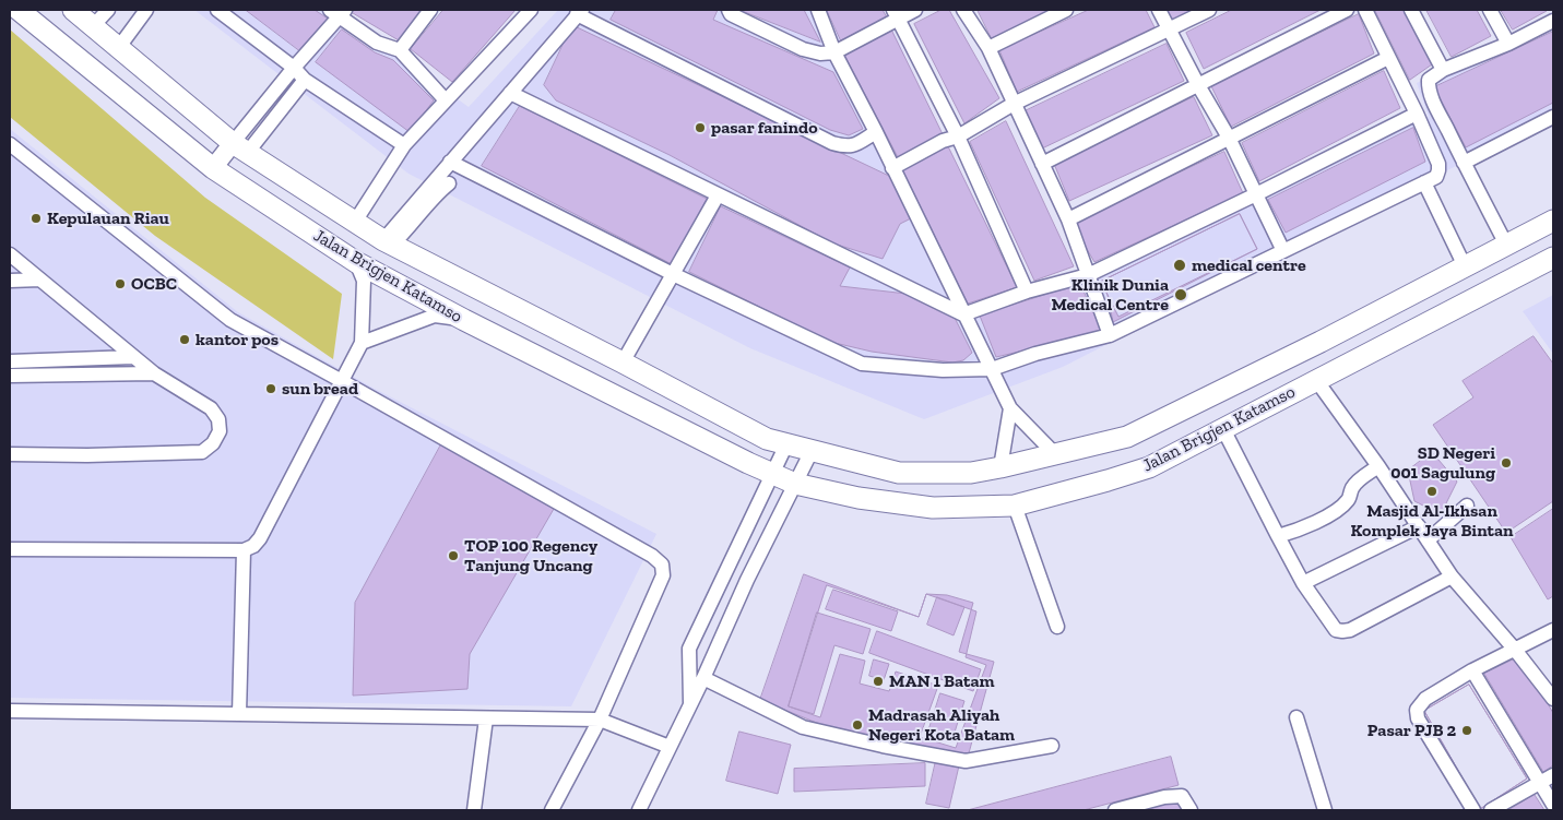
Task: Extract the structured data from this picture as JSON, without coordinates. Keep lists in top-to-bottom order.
{
  "streets": {
    "highway": ["Jalan Brigjen Katamso"]
  },
  "places": [
    "pasar fanindo",
    "Kepulauan Riau",
    "medical centre",
    "OCBC",
    "Klinik Dunia Medical Centre",
    "kantor pos",
    "sun bread",
    "SD Negeri 001 Sagulung",
    "Masjid Al-Ikhsan Komplek Jaya Bintan",
    "TOP 100 Regency Tanjung Uncang",
    "MAN 1 Batam",
    "Madrasah Aliyah Negeri Kota Batam",
    "Pasar PJB 2"
  ]
}
